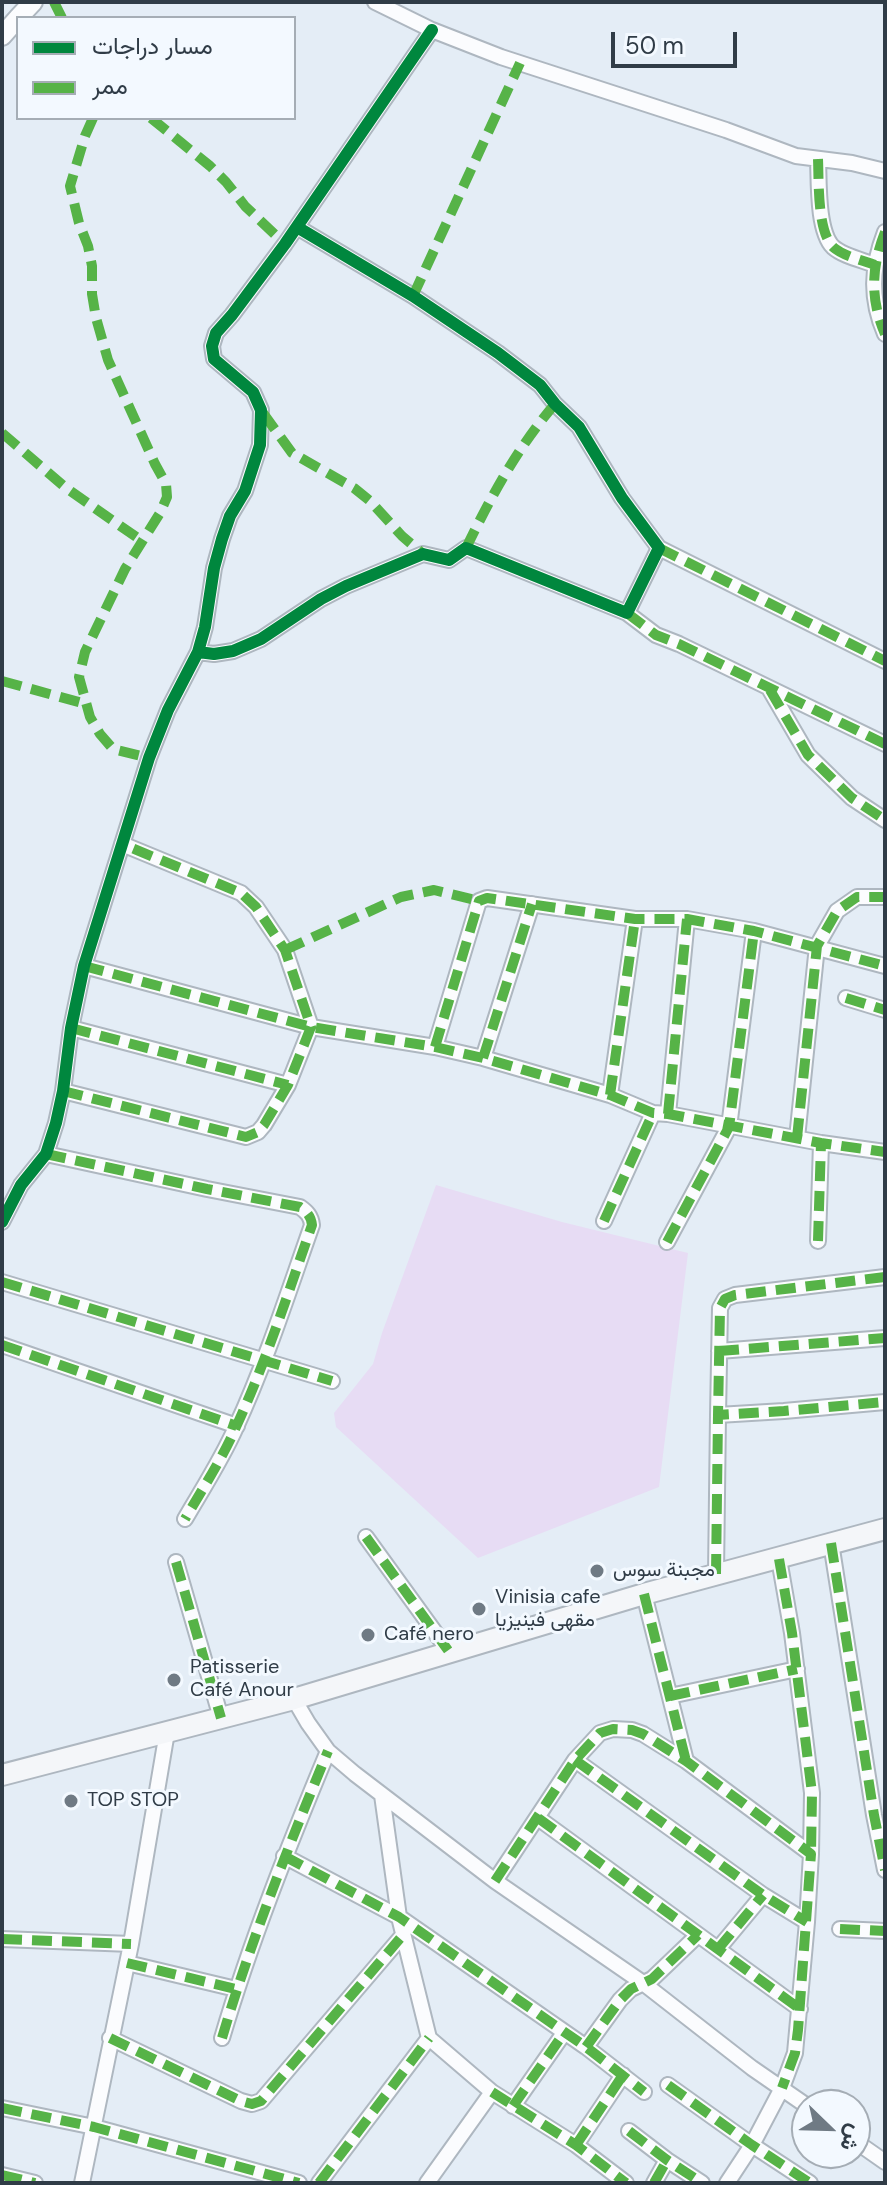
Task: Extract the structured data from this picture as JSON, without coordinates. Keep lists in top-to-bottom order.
{
  "places": [
    "مجبنة سوس",
    "Vinisia cafe مقهى فينيزيا",
    "Café nero",
    "Patisserie Café Anour",
    "TOP STOP"
  ],
  "legend": ["مسار دراجات", "ممر"],
  "scale_bar": "50 m",
  "north": "bottom right"
}
